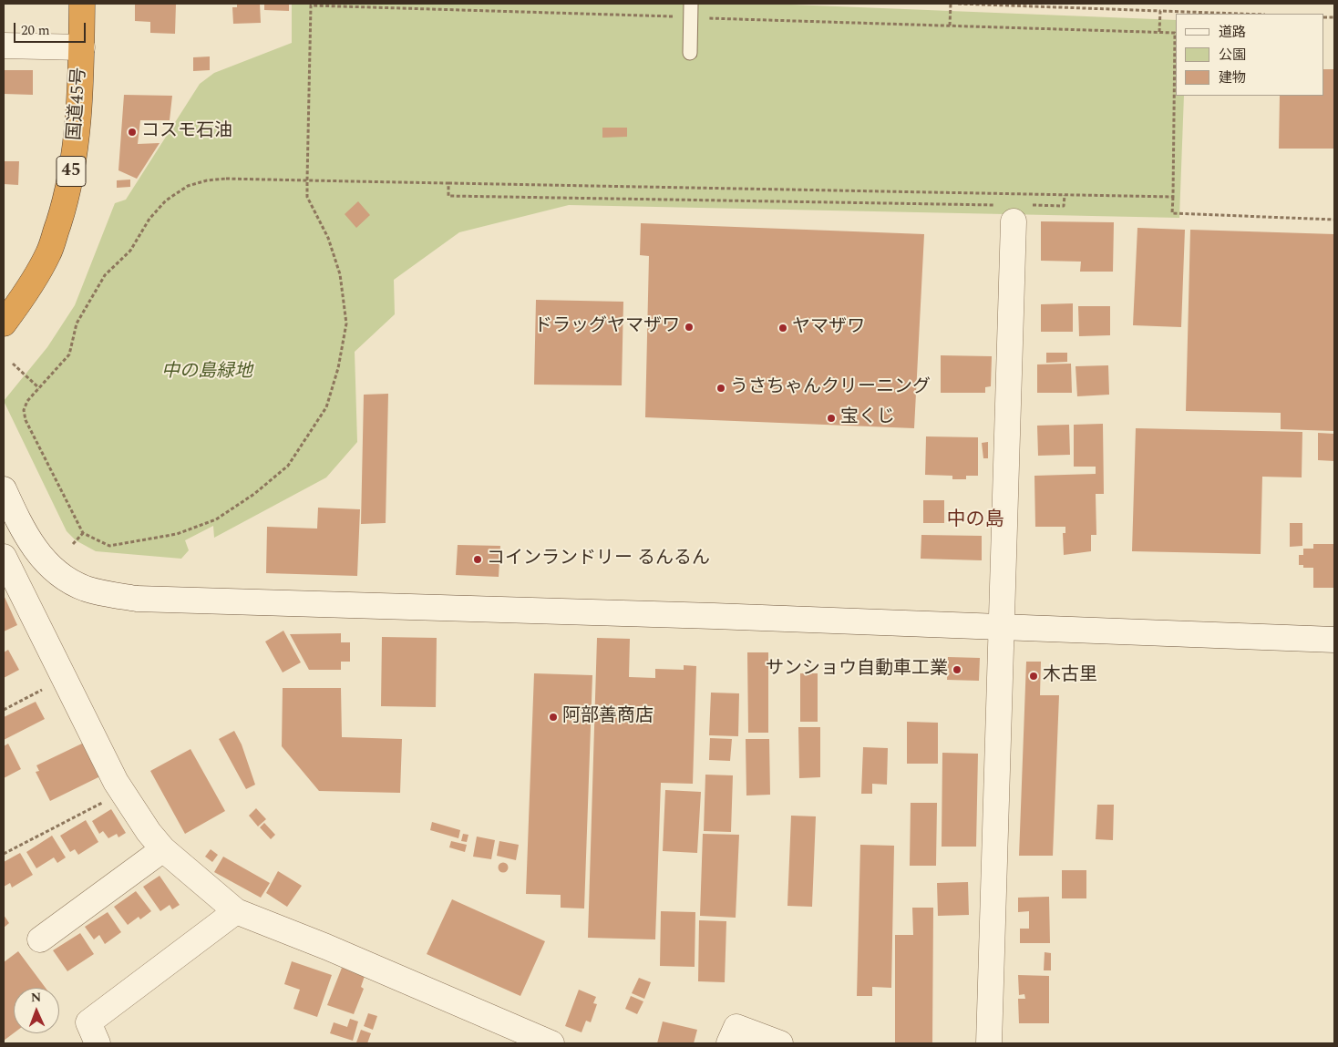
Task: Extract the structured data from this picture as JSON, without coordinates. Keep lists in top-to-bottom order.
{
  "streets": {
    "highway": ["国道45号", "45"]
  },
  "districts": ["中の島"],
  "parks": ["中の島緑地"],
  "places": [
    "コスモ石油",
    "ドラッグヤマザワ",
    "ヤマザワ",
    "うさちゃんクリーニング",
    "宝くじ",
    "コインランドリー るんるん",
    "サンショウ自動車工業",
    "木古里",
    "阿部善商店"
  ],
  "legend": ["道路", "公園", "建物"],
  "scale_bar": "20 m",
  "north": "top"
}
